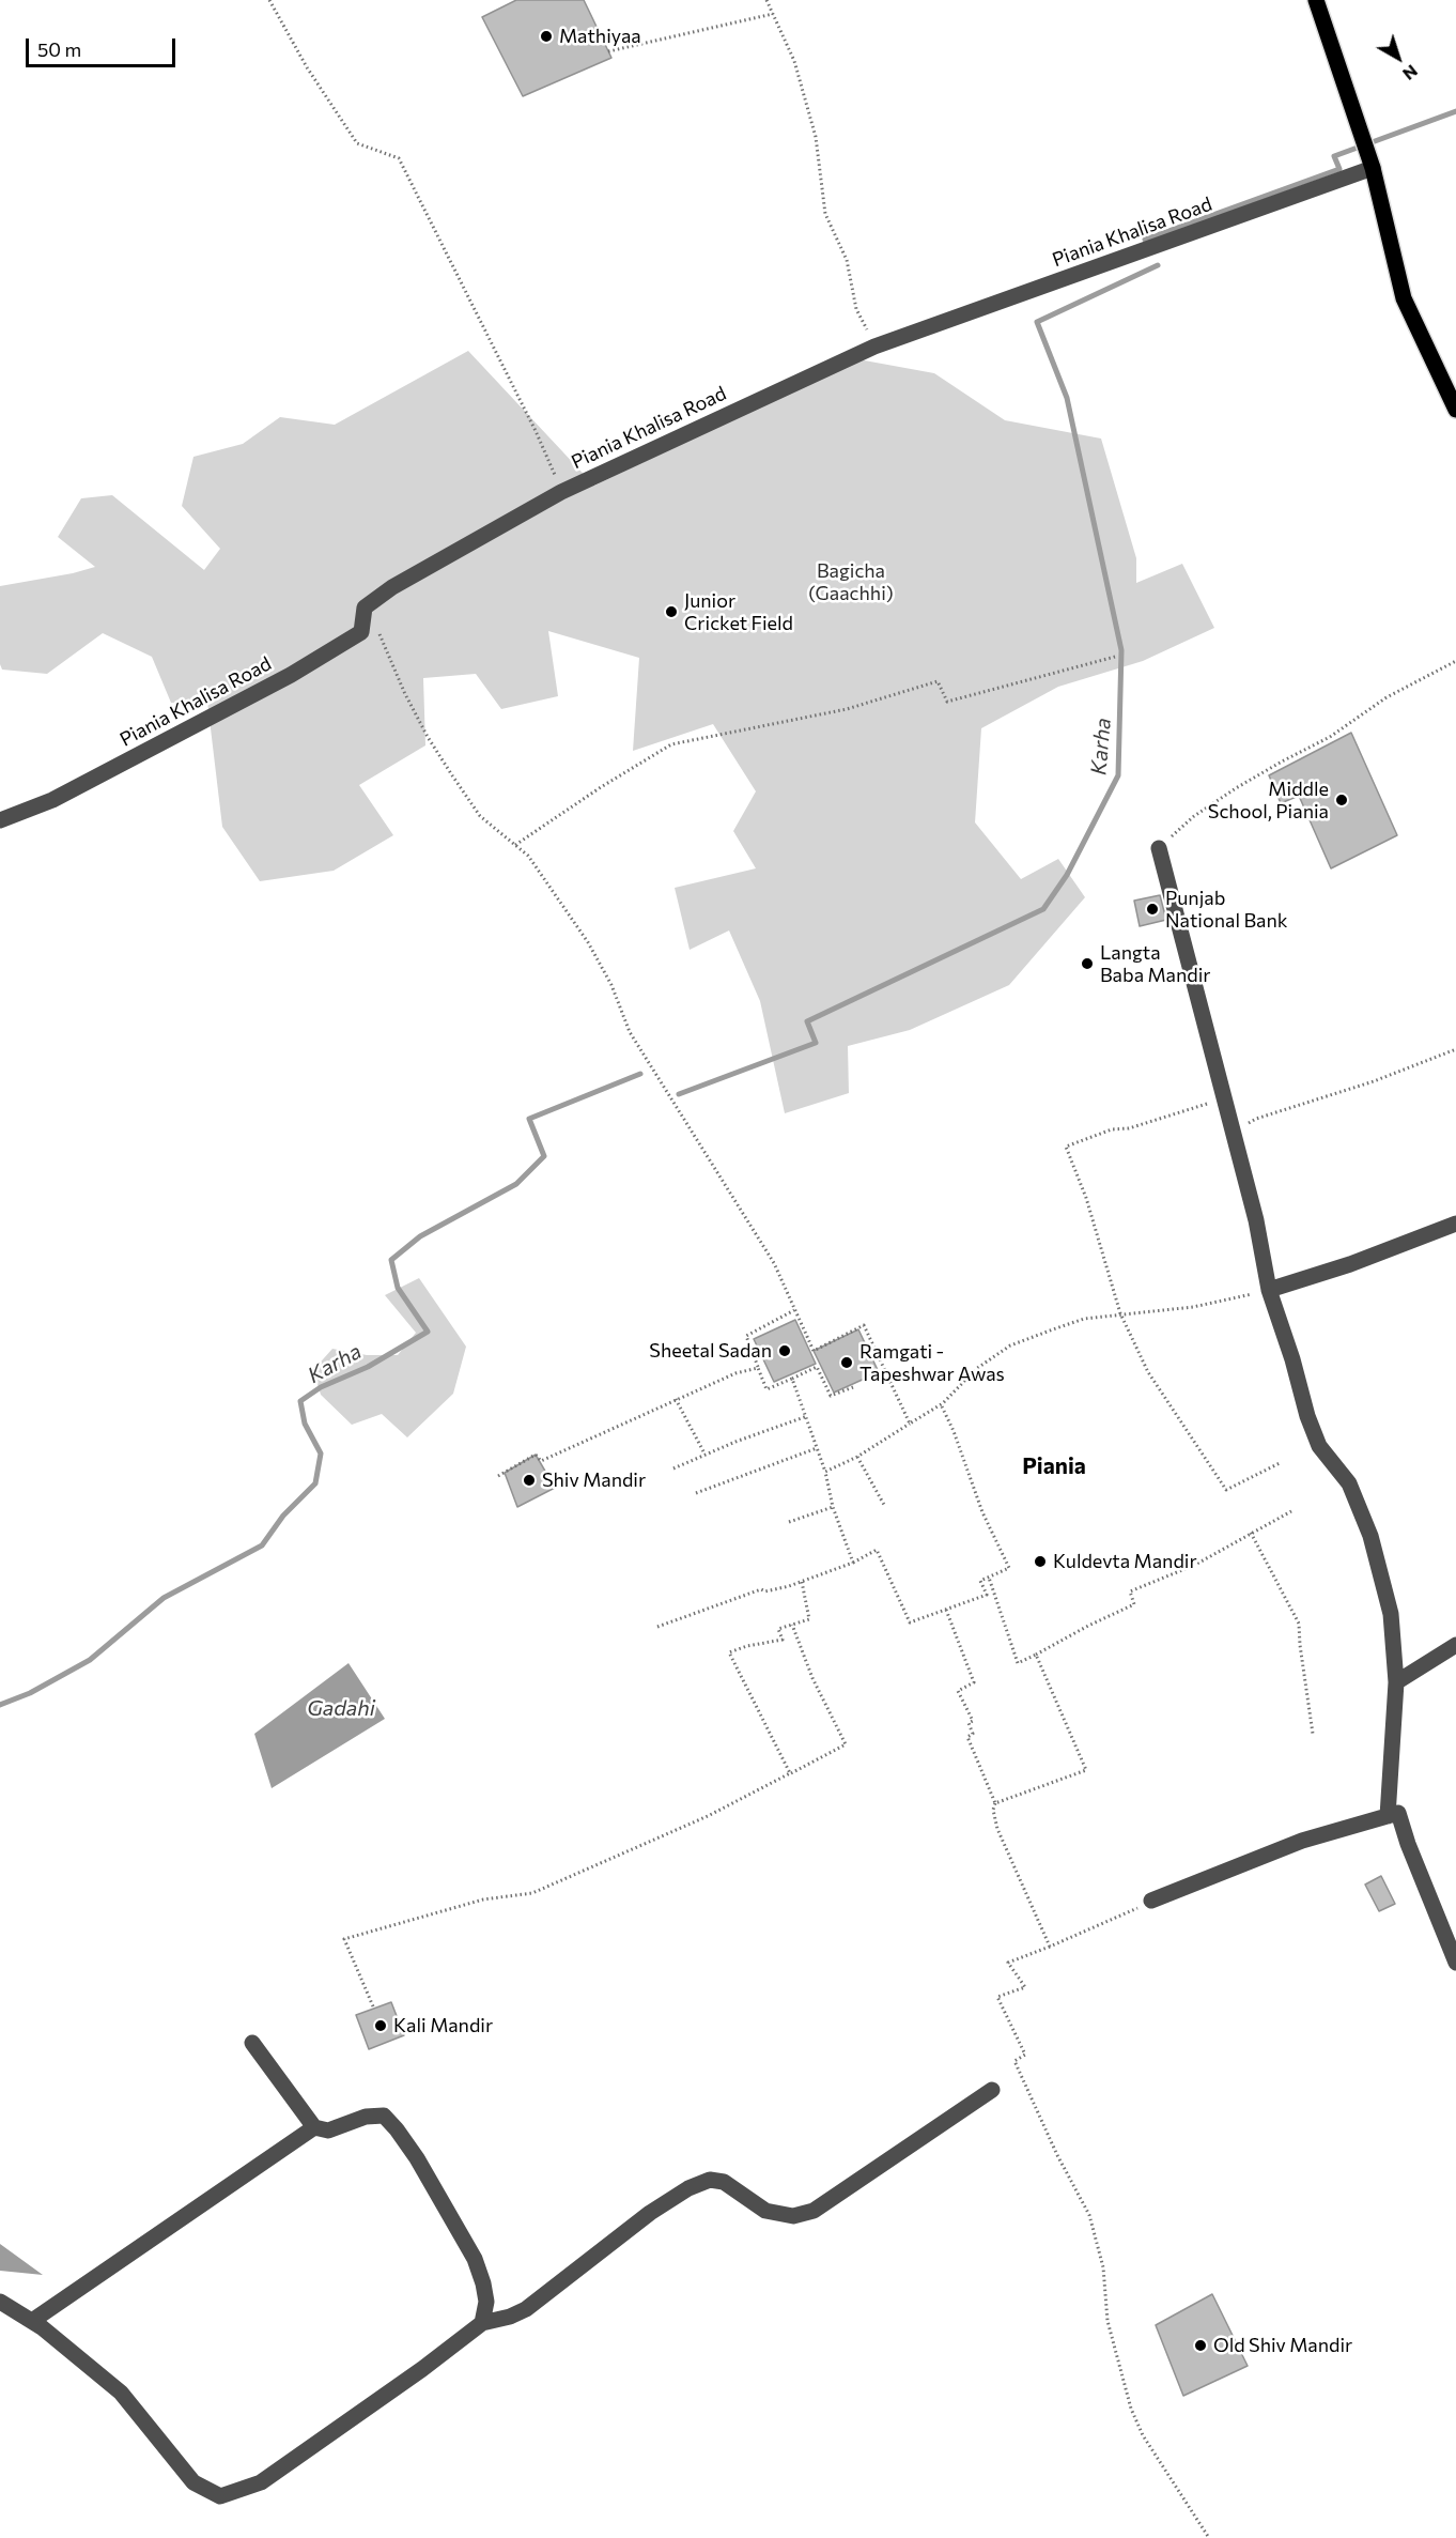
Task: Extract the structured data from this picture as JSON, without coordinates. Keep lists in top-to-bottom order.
{
  "streets": {
    "street": ["Piania Khalisa Road"]
  },
  "districts": ["Piania"],
  "water": ["Karha", "Gadahi"],
  "parks": ["Bagicha (Gaachhi)"],
  "places": [
    "Mathiyaa",
    "Junior Cricket Field",
    "Middle School, Piania",
    "Punjab National Bank",
    "Langta Baba Mandir",
    "Sheetal Sadan",
    "Ramgati - Tapeshwar Awas",
    "Shiv Mandir",
    "Kuldevta Mandir",
    "Kali Mandir",
    "Old Shiv Mandir"
  ],
  "scale_bar": "50 m",
  "north": "bottom right"
}
